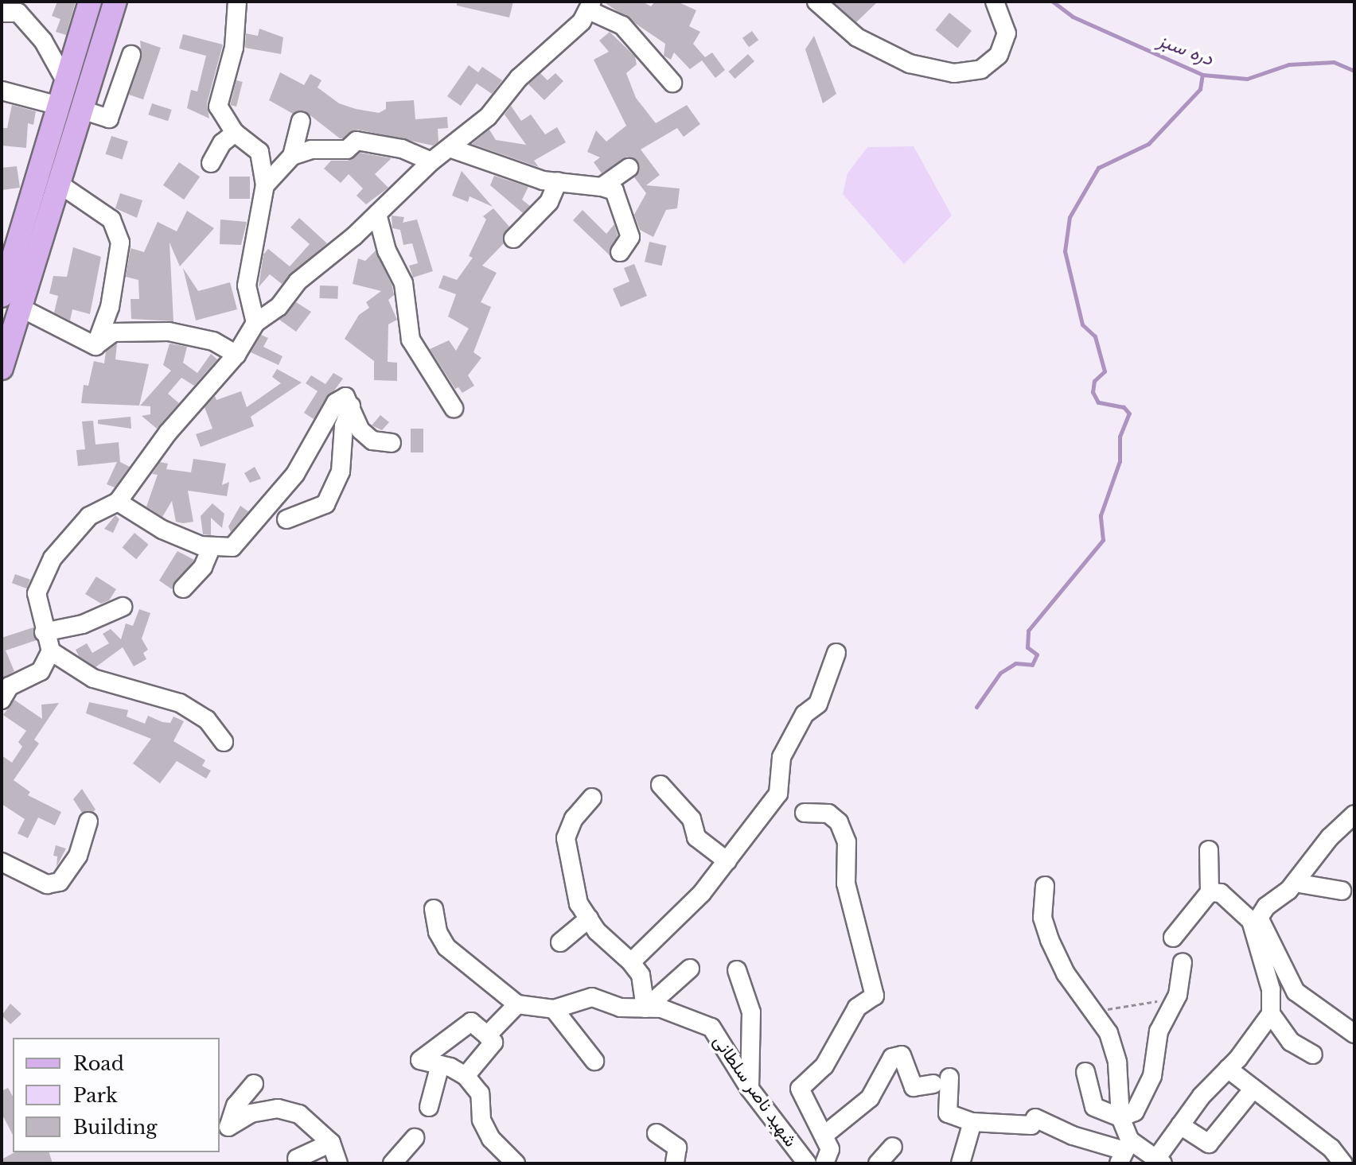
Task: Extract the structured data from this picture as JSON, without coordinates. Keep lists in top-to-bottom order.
{
  "streets": {
    "street": ["شهید ناصر سلطانی"]
  },
  "water": ["دره سبز"],
  "legend": ["Road", "Park", "Building"]
}
